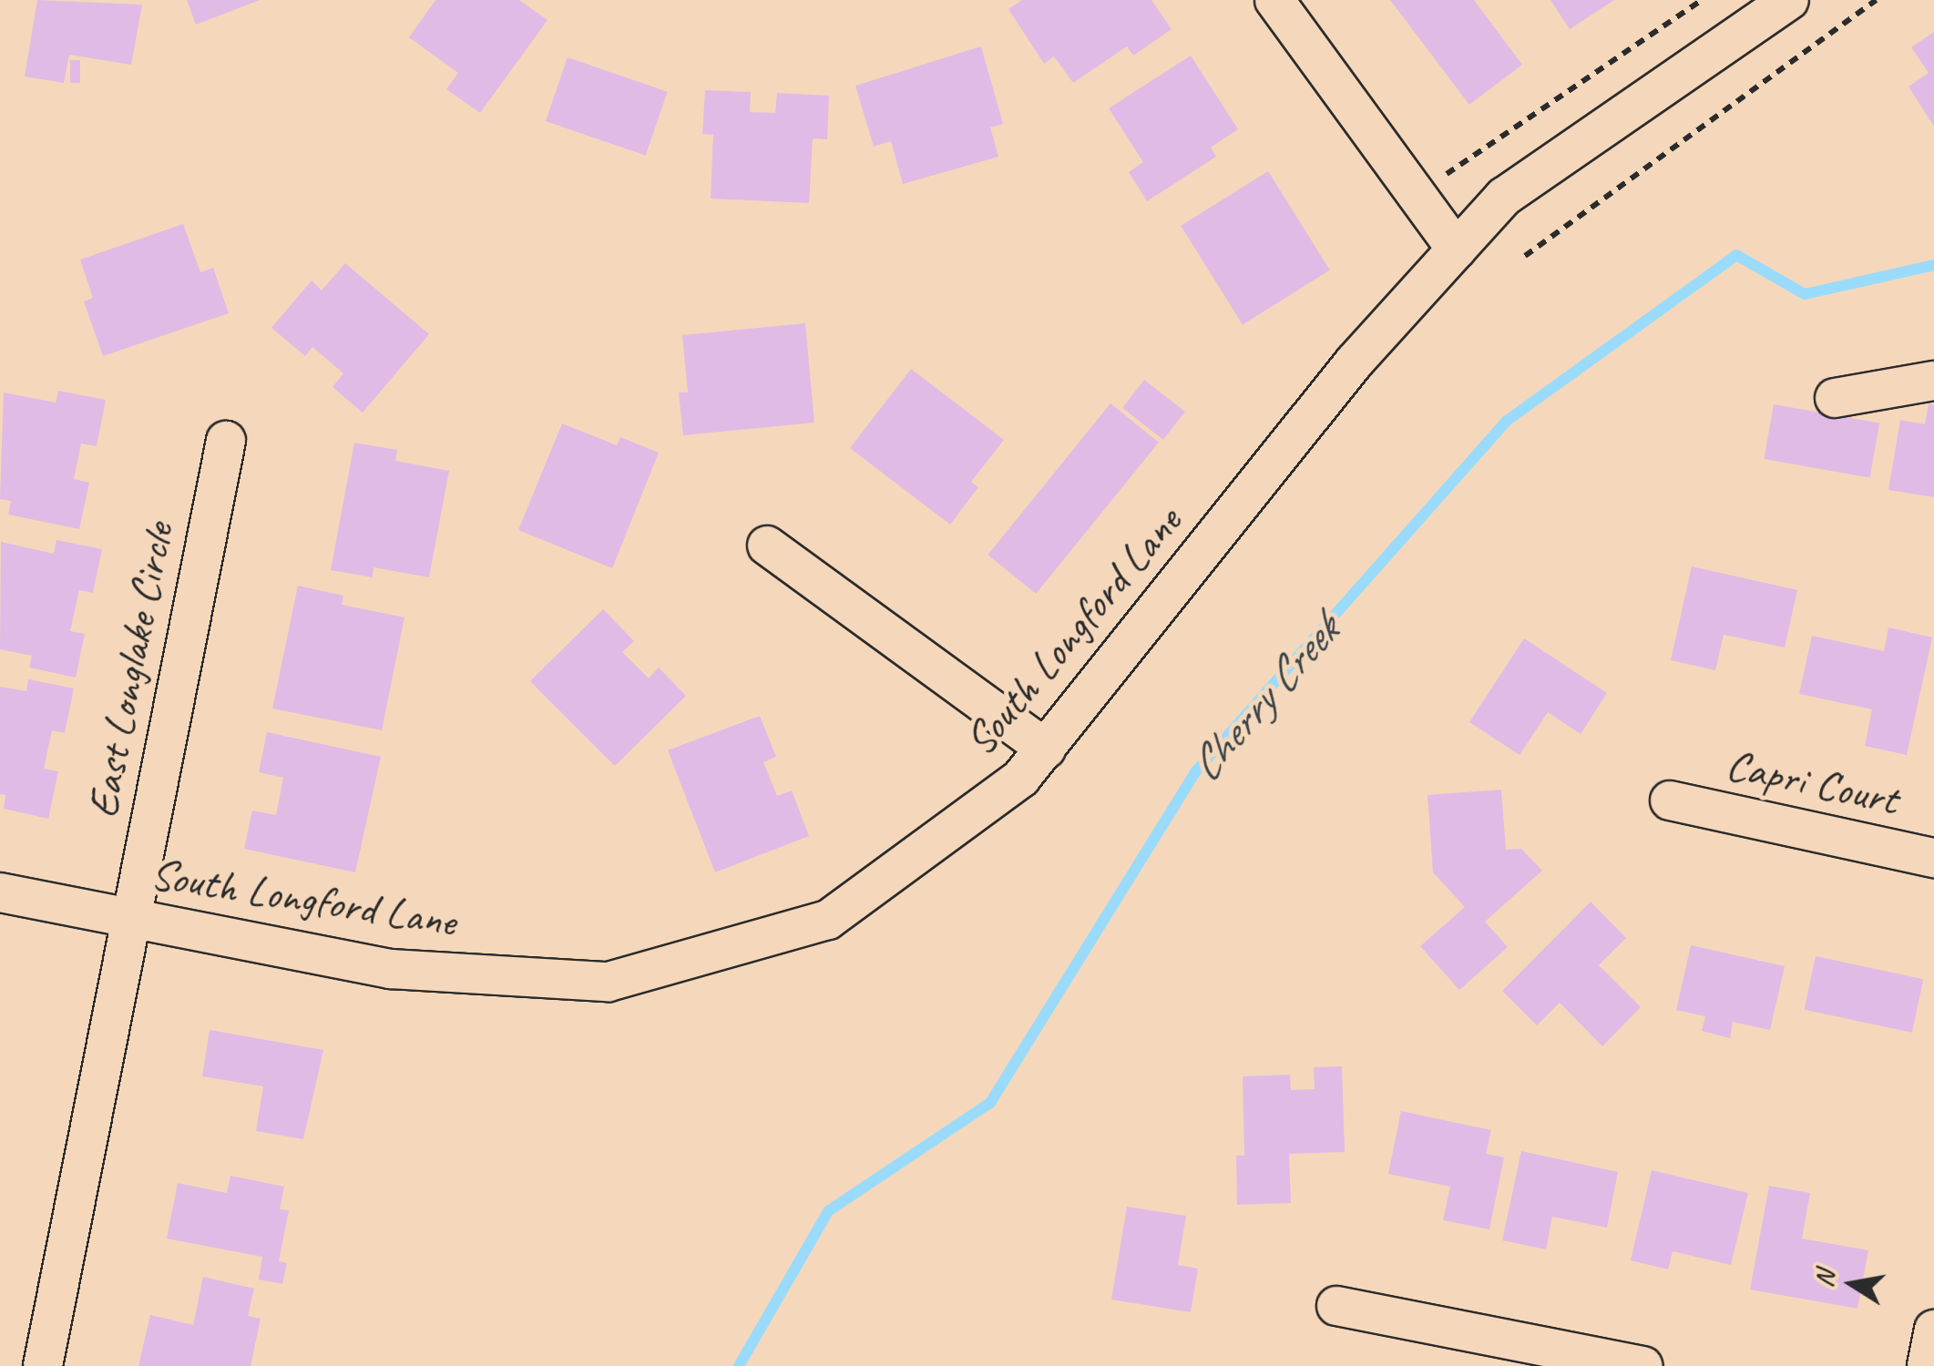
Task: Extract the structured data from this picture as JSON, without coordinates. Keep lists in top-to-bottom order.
{
  "streets": {
    "street": ["South Longford Lane", "East Longlake Circle", "Capri Court"]
  },
  "crossings": [
    ["South Longford Lane", "East Longlake Circle"]
  ],
  "water": ["Cherry Creek"],
  "north": "left"
}
